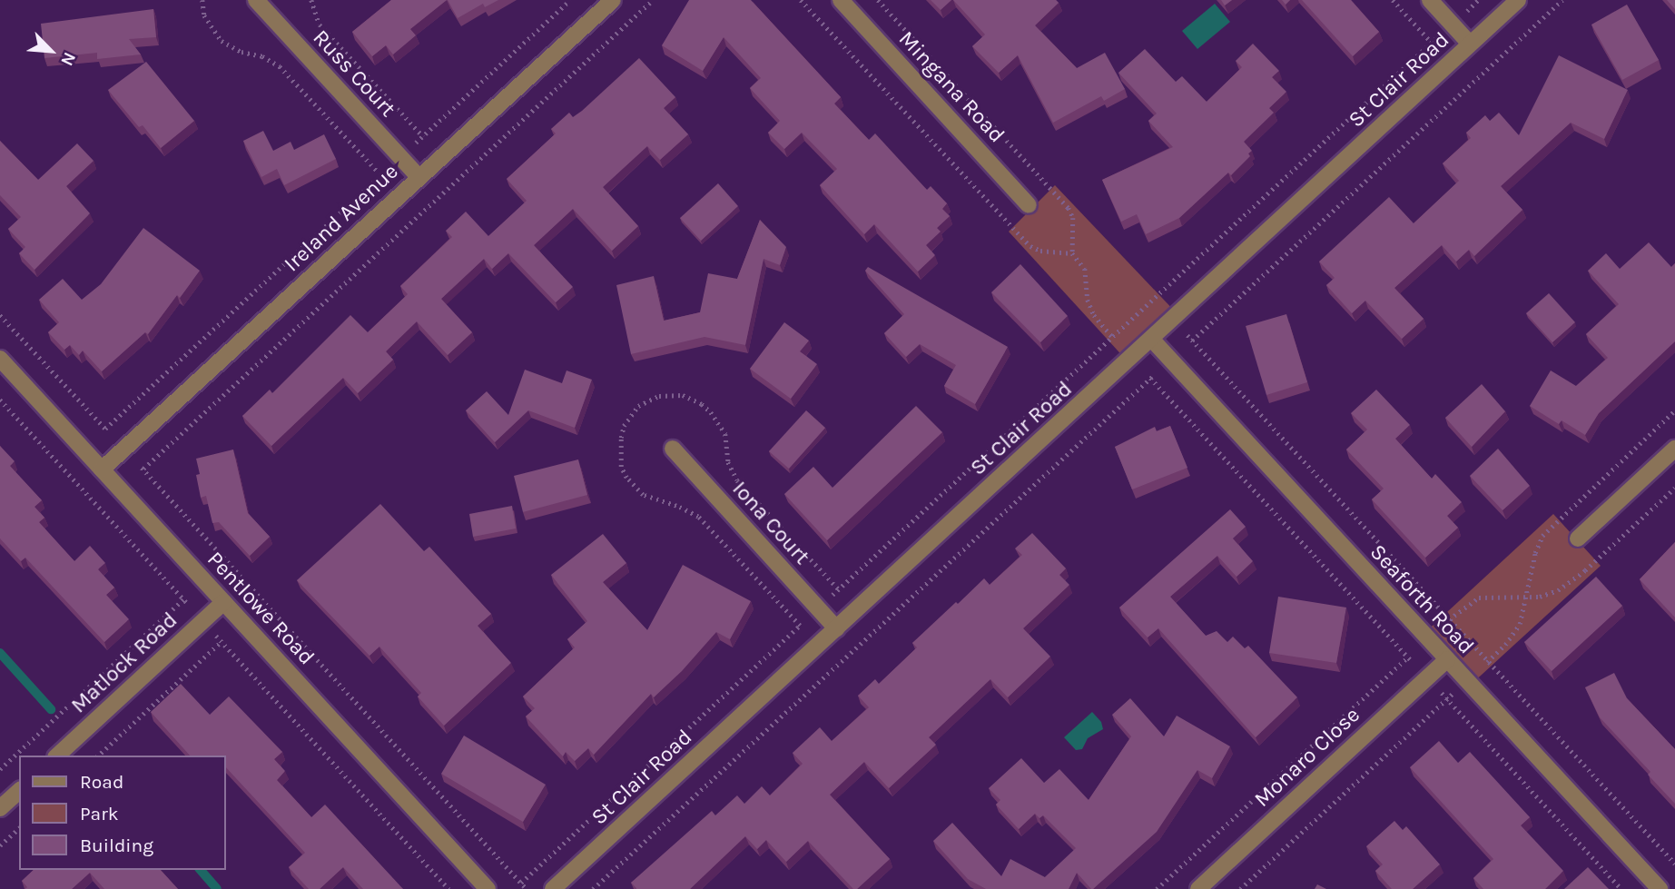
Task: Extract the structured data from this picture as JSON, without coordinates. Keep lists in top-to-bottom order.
{
  "streets": {
    "street": [
      "Russ Court",
      "St Clair Road",
      "Mingana Road",
      "Ireland Avenue",
      "Iona Court",
      "Seaforth Road",
      "Pentlowe Road",
      "Matlock Road",
      "Monaro Close"
    ]
  },
  "crossings": [
    ["Russ Court", "Ireland Avenue"],
    ["St Clair Road", "Iona Court"],
    ["St Clair Road", "Seaforth Road"],
    ["Ireland Avenue", "Pentlowe Road"],
    ["Seaforth Road", "Monaro Close"],
    ["Pentlowe Road", "Matlock Road"]
  ],
  "legend": ["Road", "Park", "Building"],
  "north": "bottom right"
}
